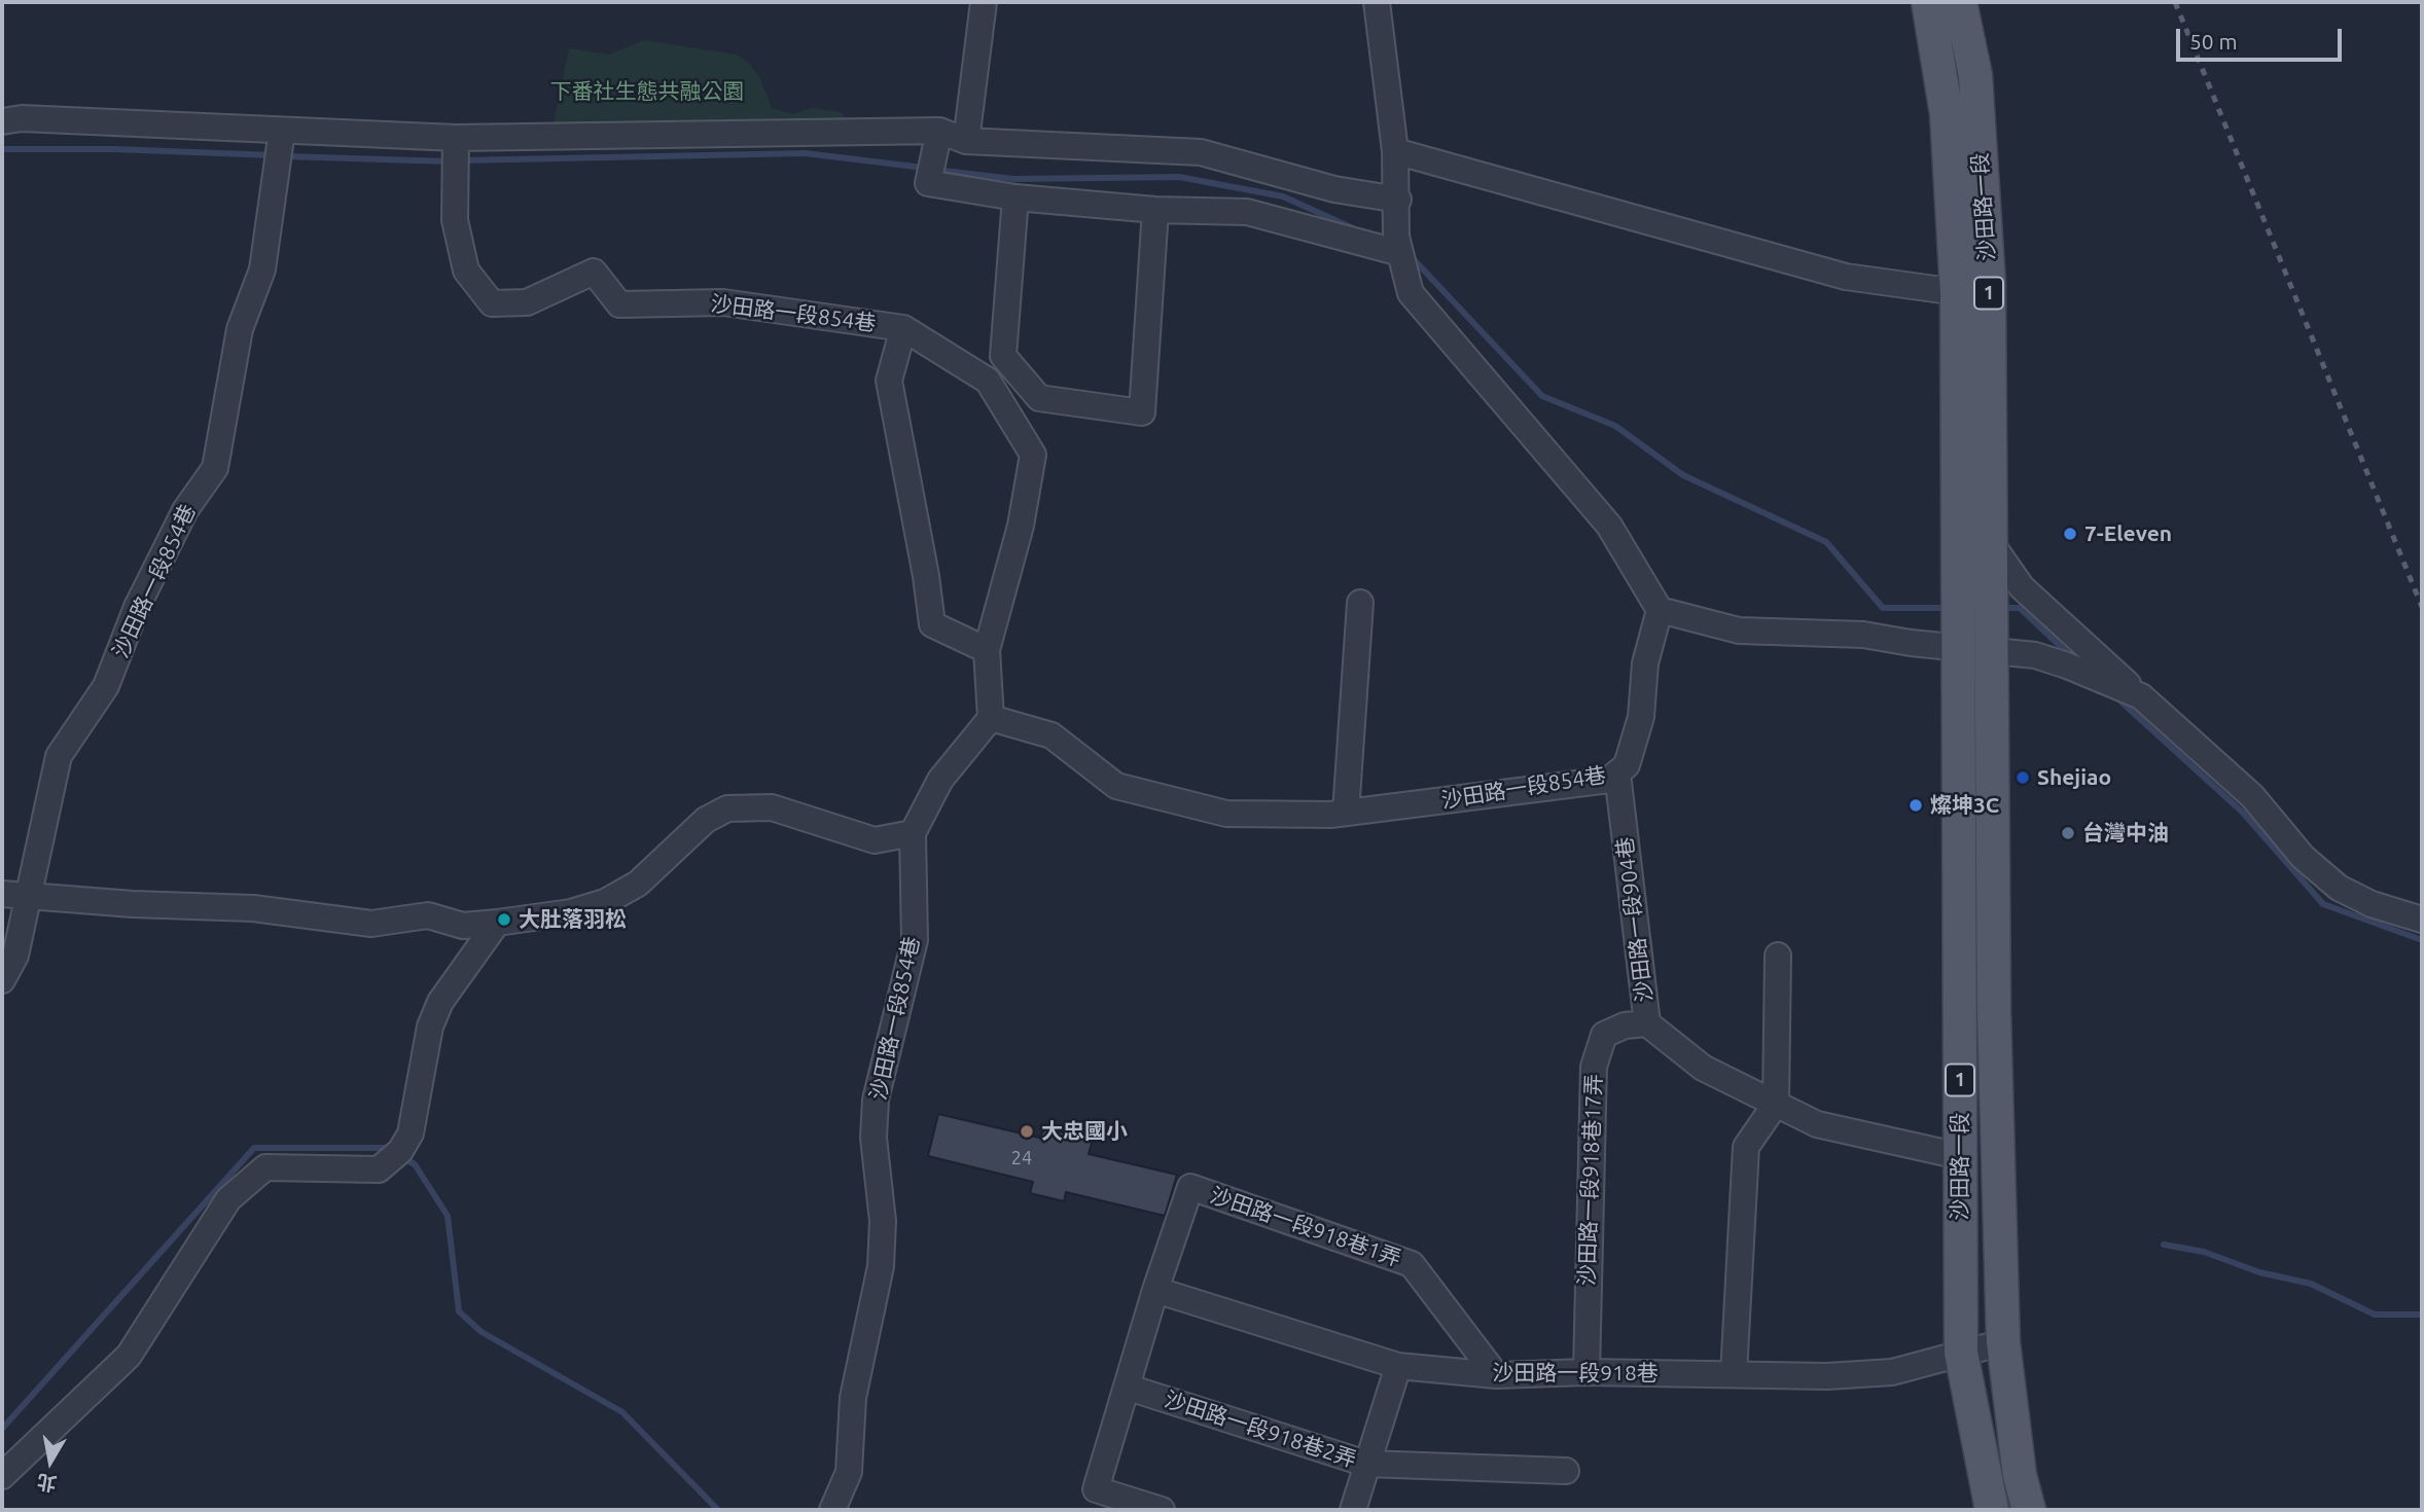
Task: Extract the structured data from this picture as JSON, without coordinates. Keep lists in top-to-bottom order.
{
  "streets": {
    "main road": ["沙田路一段", "1"],
    "street": [
      "沙田路一段854巷",
      "沙田路一段904巷",
      "沙田路一段918巷17弄",
      "沙田路一段918巷1弄",
      "沙田路一段918巷",
      "沙田路一段918巷2弄"
    ]
  },
  "crossings": [
    ["沙田路一段", "1"],
    ["沙田路一段", "沙田路一段904巷"],
    ["沙田路一段", "沙田路一段918巷"],
    ["沙田路一段854巷", "沙田路一段904巷"],
    ["沙田路一段904巷", "沙田路一段918巷17弄"],
    ["沙田路一段918巷17弄", "沙田路一段918巷"],
    ["沙田路一段918巷1弄", "沙田路一段918巷"]
  ],
  "parks": ["下番社生態共融公園"],
  "places": [
    "7-Eleven",
    "Shejiao",
    "燦坤3C",
    "台灣中油",
    "大肚落羽松",
    "大忠國小"
  ],
  "house_numbers": ["24"],
  "scale_bar": "50 m",
  "north": "bottom"
}
